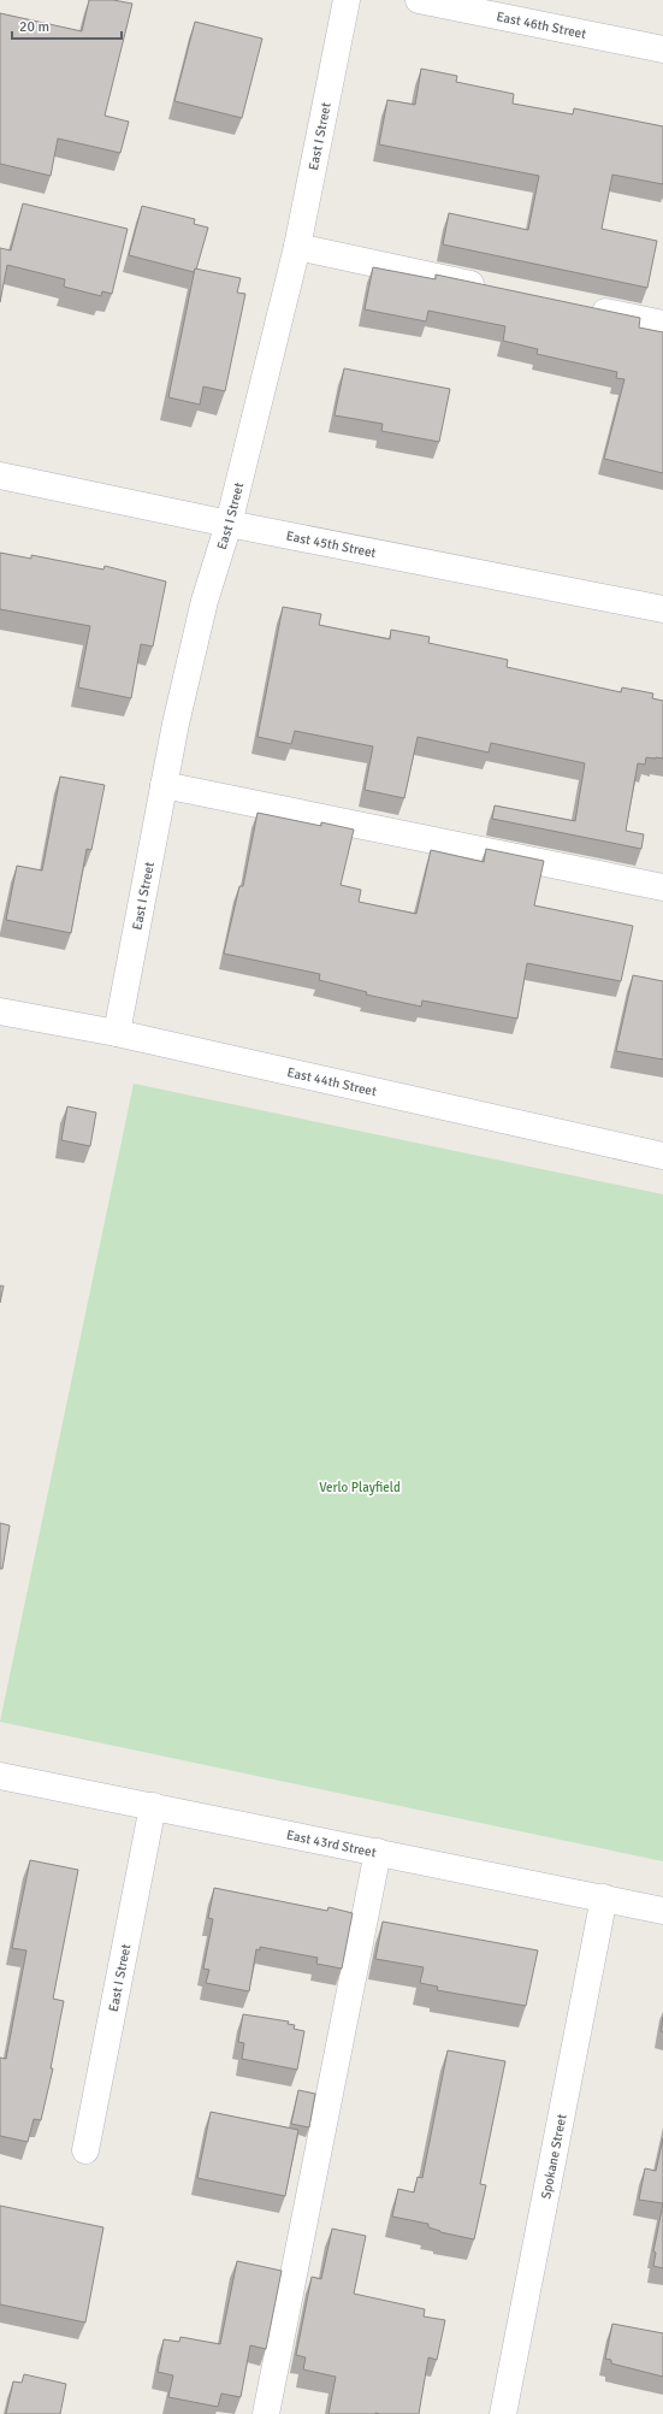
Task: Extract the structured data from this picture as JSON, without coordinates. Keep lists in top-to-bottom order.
{
  "streets": {
    "street": [
      "East 46th Street",
      "East I Street",
      "East 45th Street",
      "East 44th Street",
      "East 43rd Street",
      "Spokane Street"
    ]
  },
  "crossings": [
    ["East I Street", "East 45th Street"],
    ["East I Street", "East 44th Street"],
    ["East I Street", "East 43rd Street"],
    ["East 43rd Street", "Spokane Street"]
  ],
  "parks": ["Verlo Playfield"],
  "scale_bar": "20 m"
}
